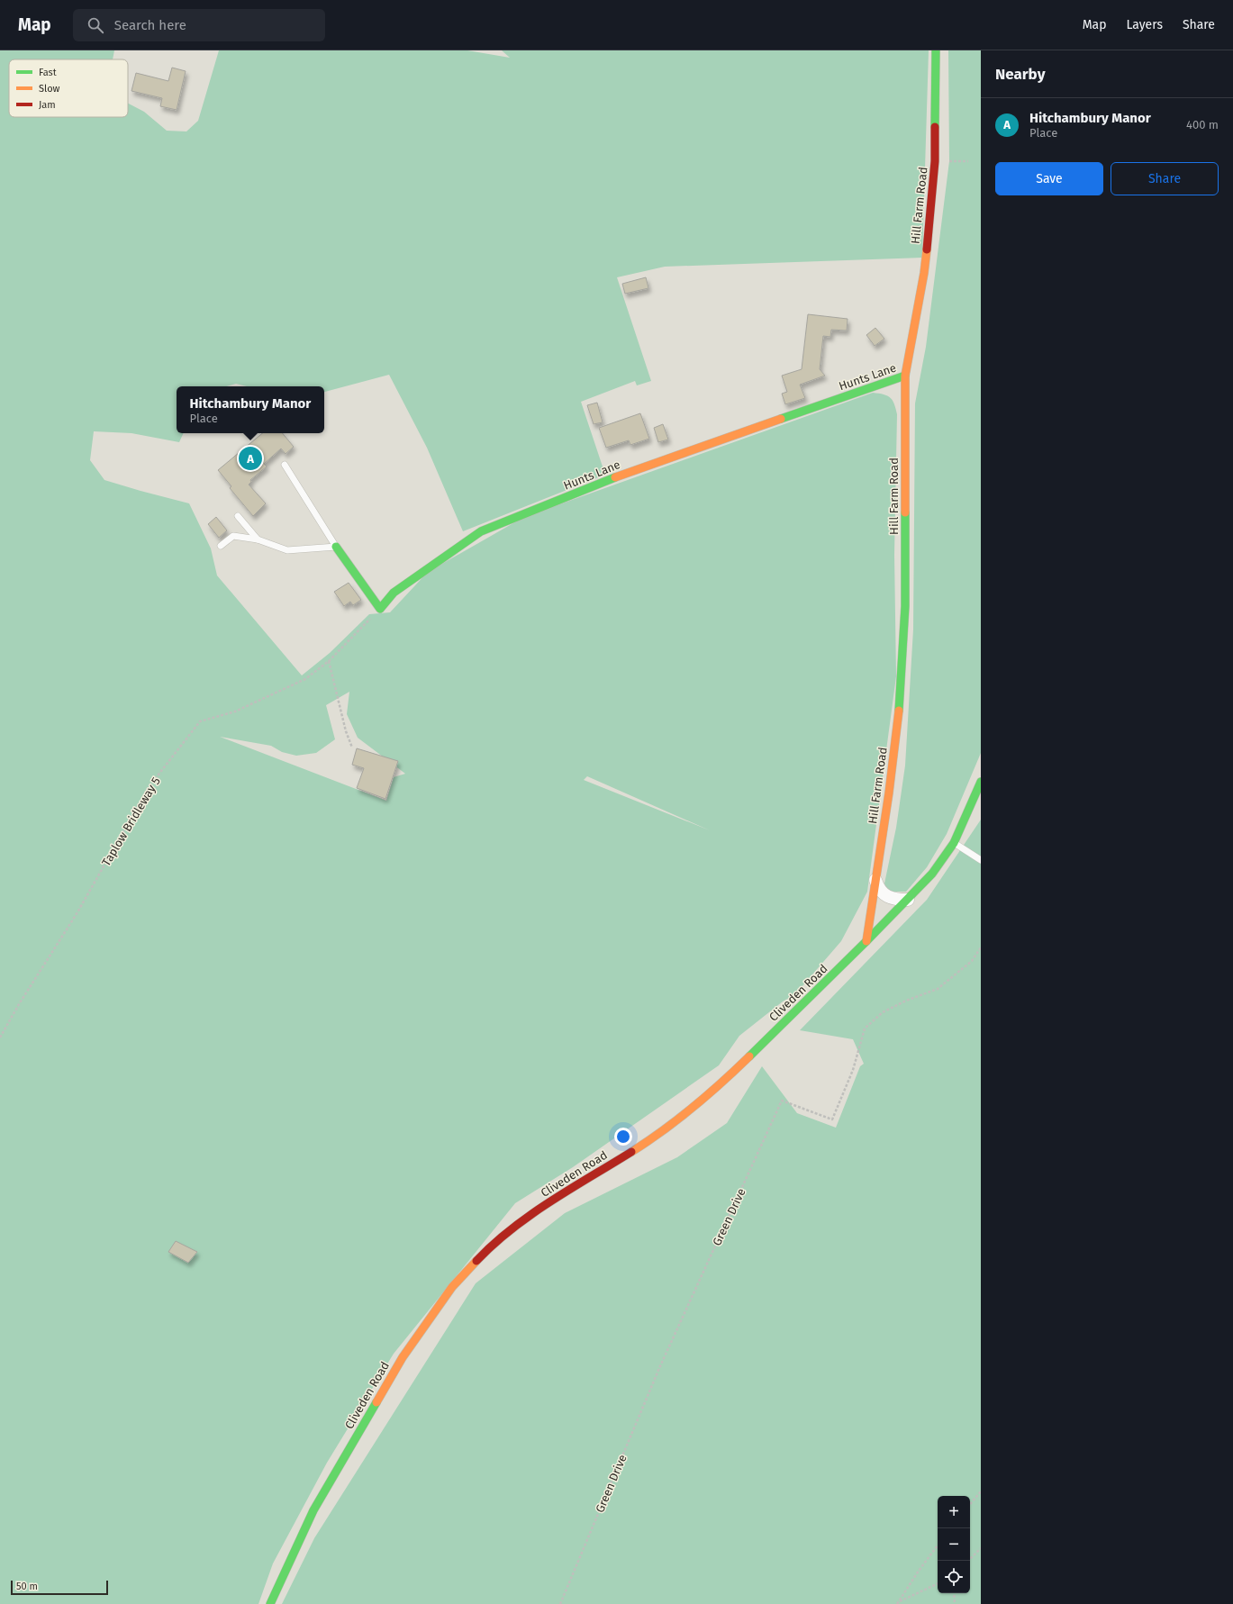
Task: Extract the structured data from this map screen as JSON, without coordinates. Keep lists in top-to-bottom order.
{
  "streets": {
    "street": ["Hill Farm Road", "Hunts Lane", "Cliveden Road"],
    "path": ["Taplow Bridleway 5", "Green Drive"]
  },
  "crossings": [
    ["Hill Farm Road", "Hunts Lane"],
    ["Hill Farm Road", "Cliveden Road"],
    ["Hunts Lane", "Taplow Bridleway 5"]
  ],
  "legend": ["Fast", "Slow", "Jam"],
  "scale_bar": "50 m",
  "page": {
    "header": "Map",
    "search": "Search here",
    "nav": ["Map", "Layers", "Share"],
    "heading": "Nearby",
    "list": [
      {
        "mark": "A",
        "name": "Hitchambury Manor",
        "note": "Place",
        "value": "400 m"
      }
    ],
    "buttons": ["Save", "Share"],
    "popup": ["Hitchambury Manor", "Place"],
    "pins": "A",
    "map_buttons": ["+", "−"],
    "scale": "50 m"
  }
}
